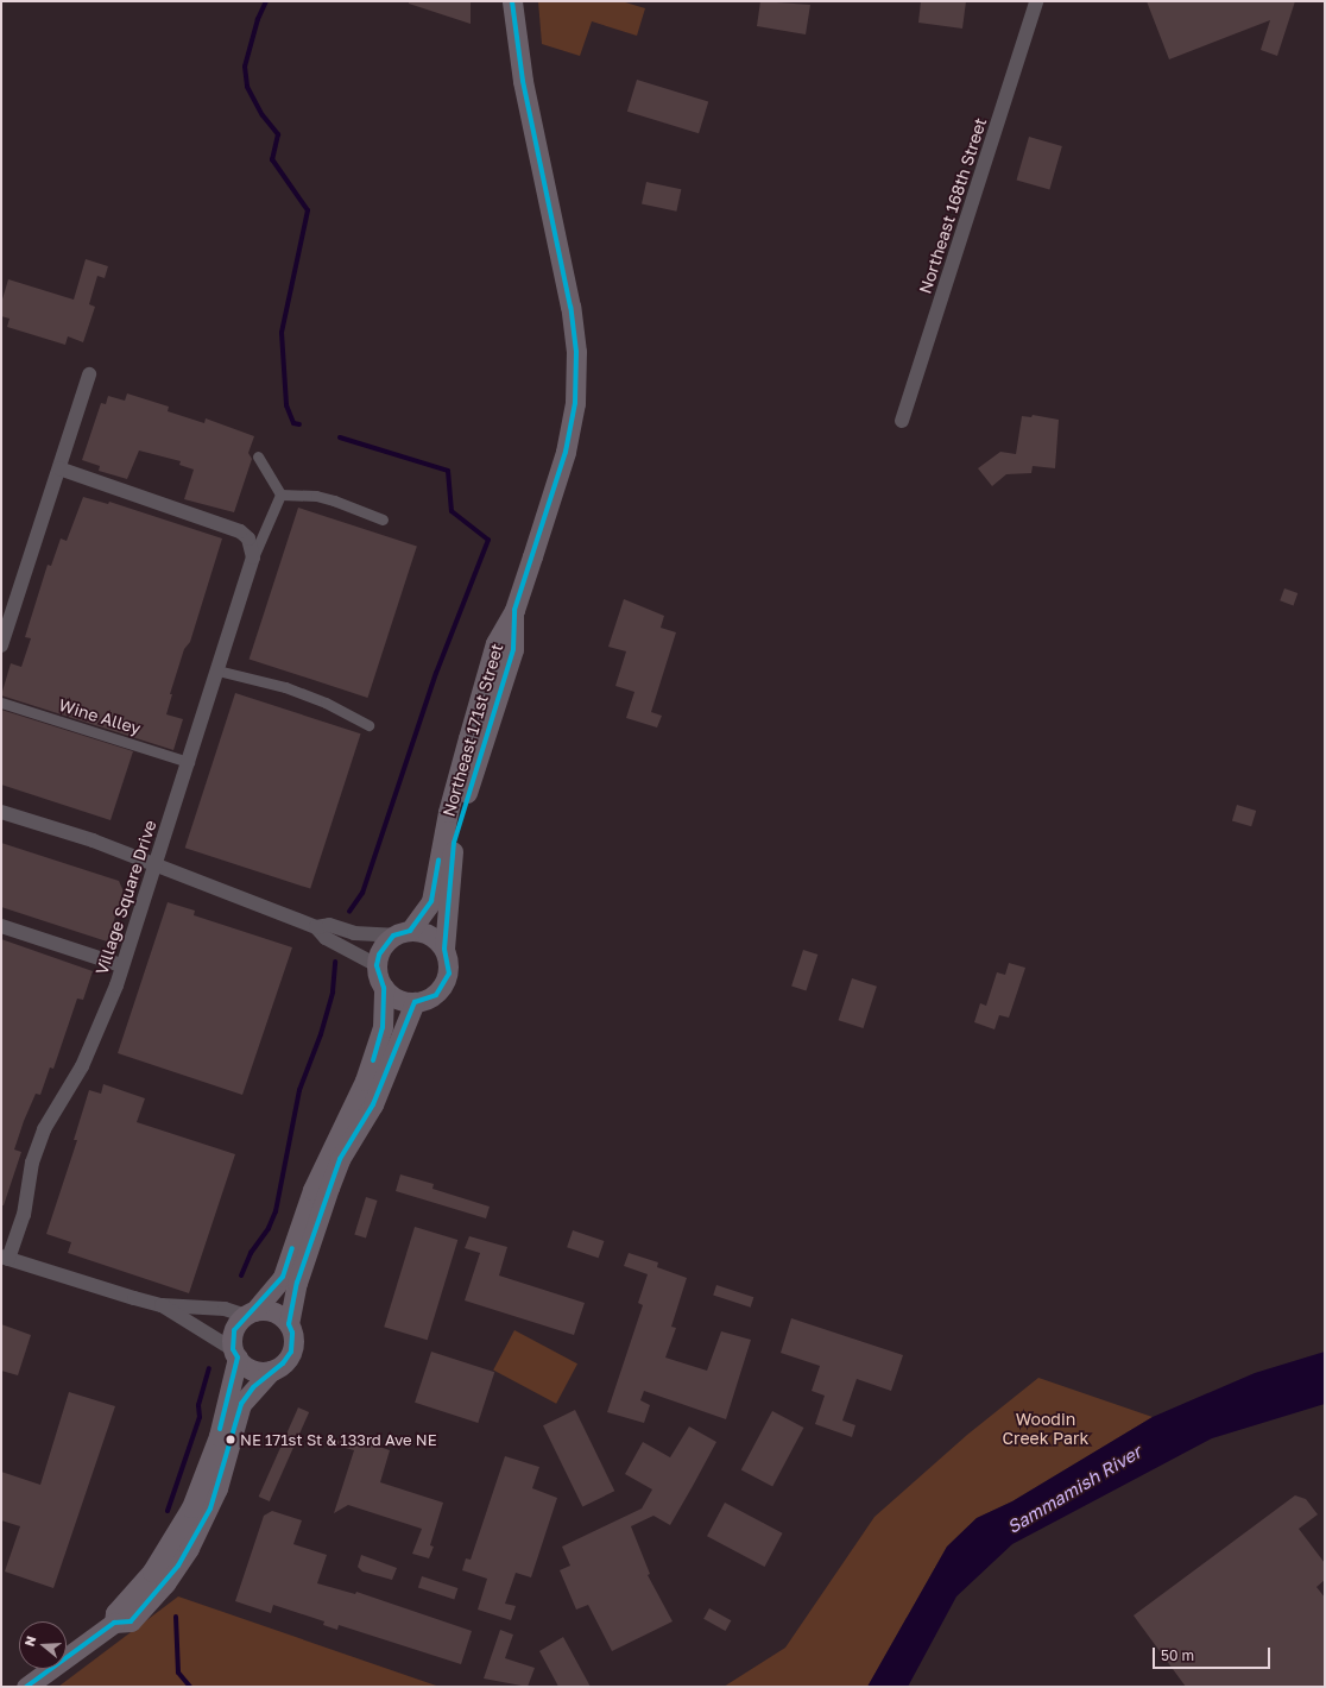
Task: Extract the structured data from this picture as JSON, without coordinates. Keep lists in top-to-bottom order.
{
  "streets": {
    "main road": ["Northeast 171st Street"],
    "street": ["Northeast 168th Street", "Wine Alley", "Village Square Drive"]
  },
  "crossings": [
    ["Wine Alley", "Village Square Drive"]
  ],
  "water": ["Sammamish River"],
  "parks": ["Woodin Creek Park"],
  "places": ["NE 171st St & 133rd Ave NE"],
  "scale_bar": "50 m",
  "north": "left"
}
